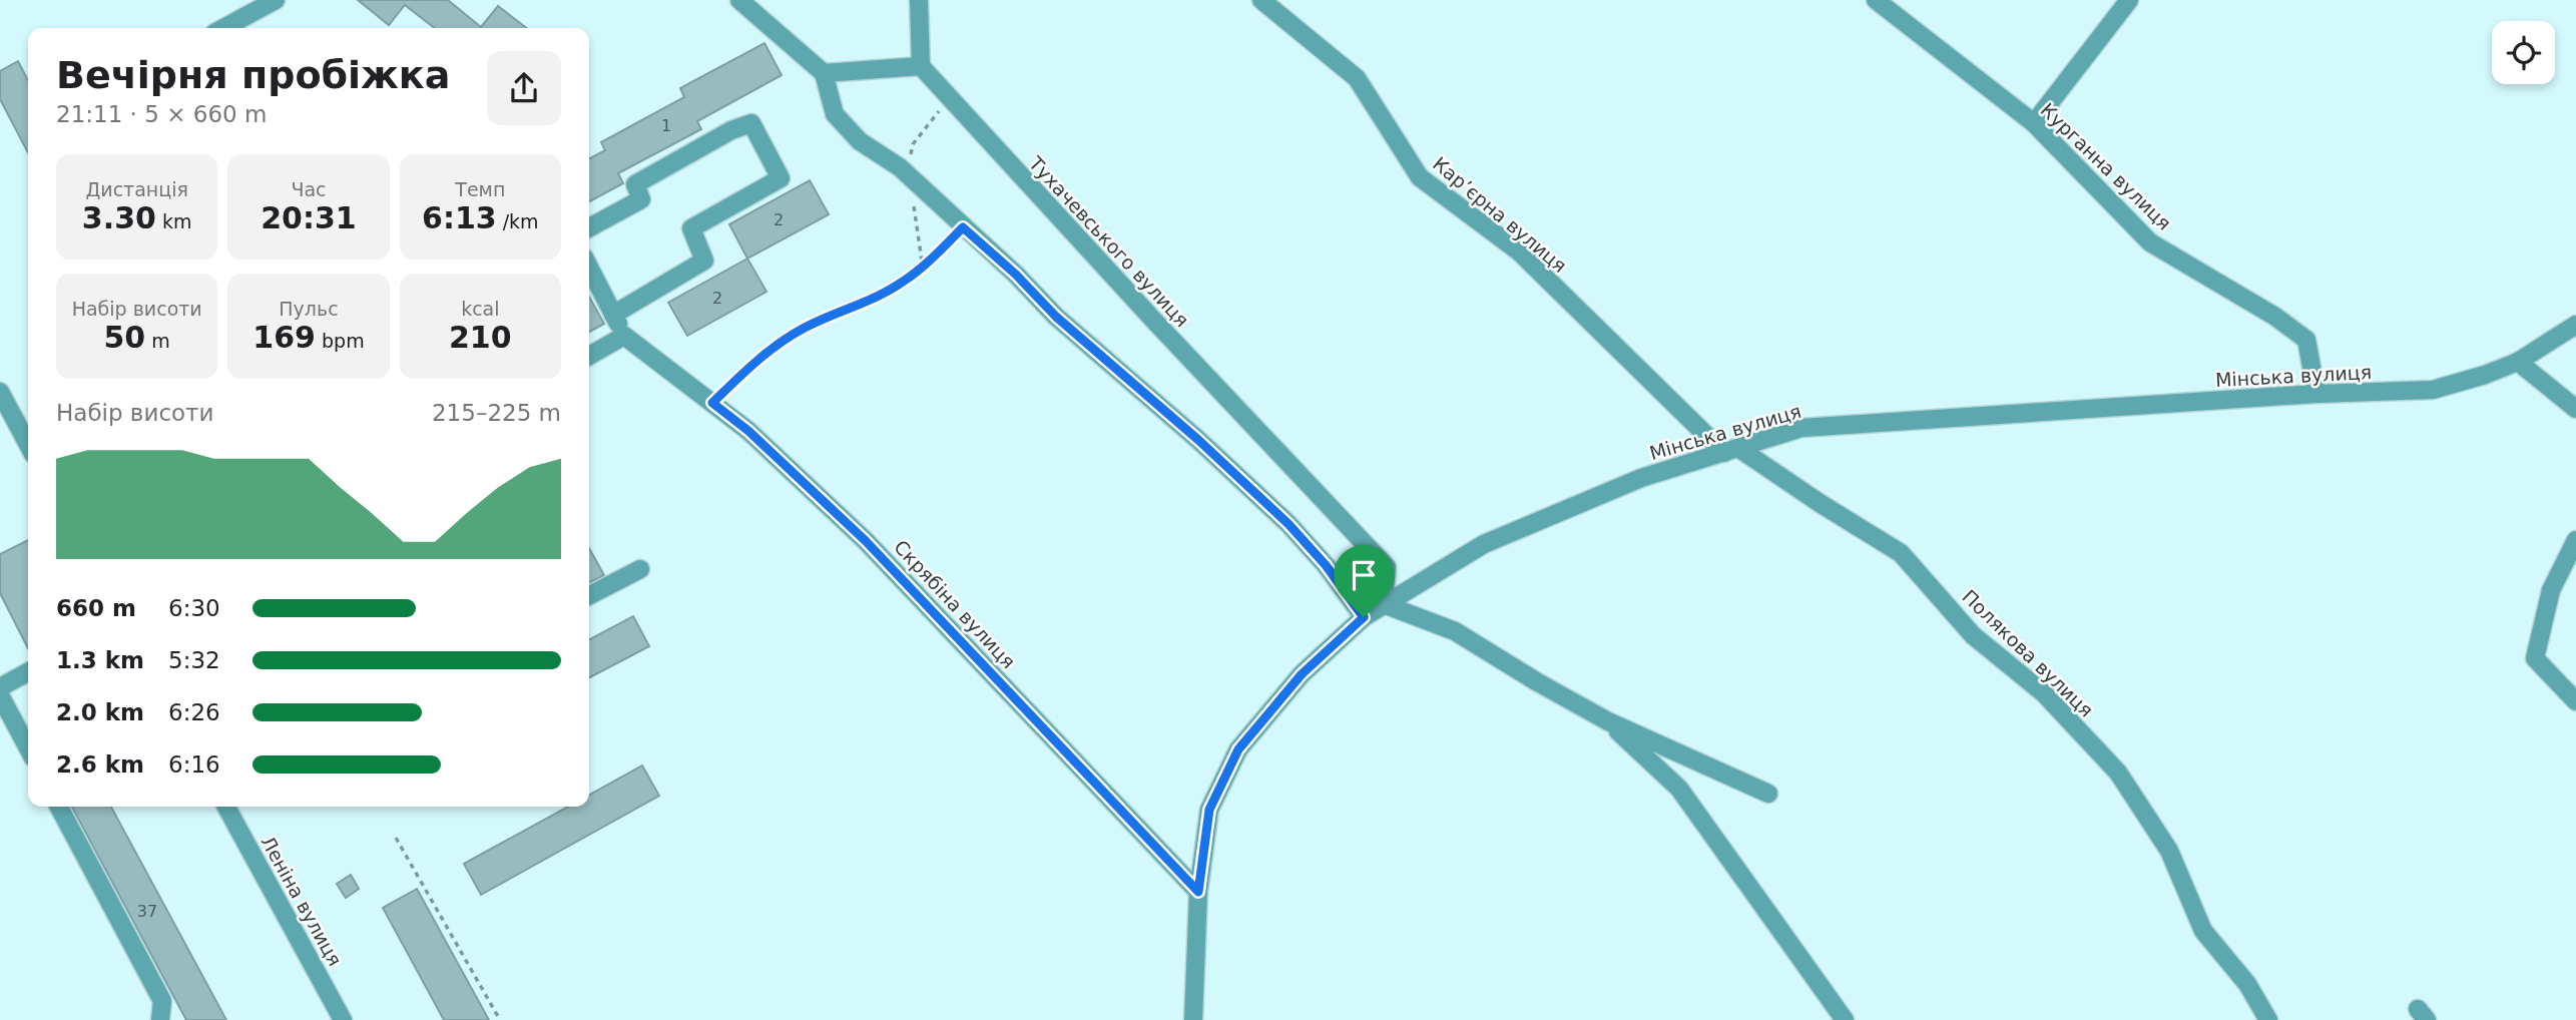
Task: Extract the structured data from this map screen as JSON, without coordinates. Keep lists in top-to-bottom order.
{
  "streets": {
    "street": [
      "Курганна вулиця",
      "Кар’єрна вулиця",
      "Тухачевського вулиця",
      "Мінська вулиця",
      "Скрябіна вулиця",
      "Полякова вулиця",
      "Леніна вулиця"
    ]
  },
  "crossings": [
    ["Курганна вулиця", "Мінська вулиця"],
    ["Кар’єрна вулиця", "Мінська вулиця"],
    ["Кар’єрна вулиця", "Полякова вулиця"],
    ["Тухачевського вулиця", "Мінська вулиця"],
    ["Мінська вулиця", "Скрябіна вулиця"],
    ["Мінська вулиця", "Полякова вулиця"]
  ],
  "house_numbers": [
    "1",
    "2",
    "2",
    "37"
  ],
  "page": {
    "heading": ["Вечірня пробіжка", "21:11 · 5 × 660 m"],
    "stats": [
      ["Дистанція", "3.30 km"],
      ["Час", "20:31"],
      ["Темп", "6:13 /km"],
      ["Набір висоти", "50 m"],
      ["Пульс", "169 bpm"],
      ["kcal", "210"]
    ],
    "chart": ["Набір висоти", "215–225 m"],
    "list": [
      {
        "name": "660 m",
        "note": "6:30"
      },
      {
        "name": "1.3 km",
        "note": "5:32"
      },
      {
        "name": "2.0 km",
        "note": "6:26"
      },
      {
        "name": "2.6 km",
        "note": "6:16"
      }
    ]
  }
}
